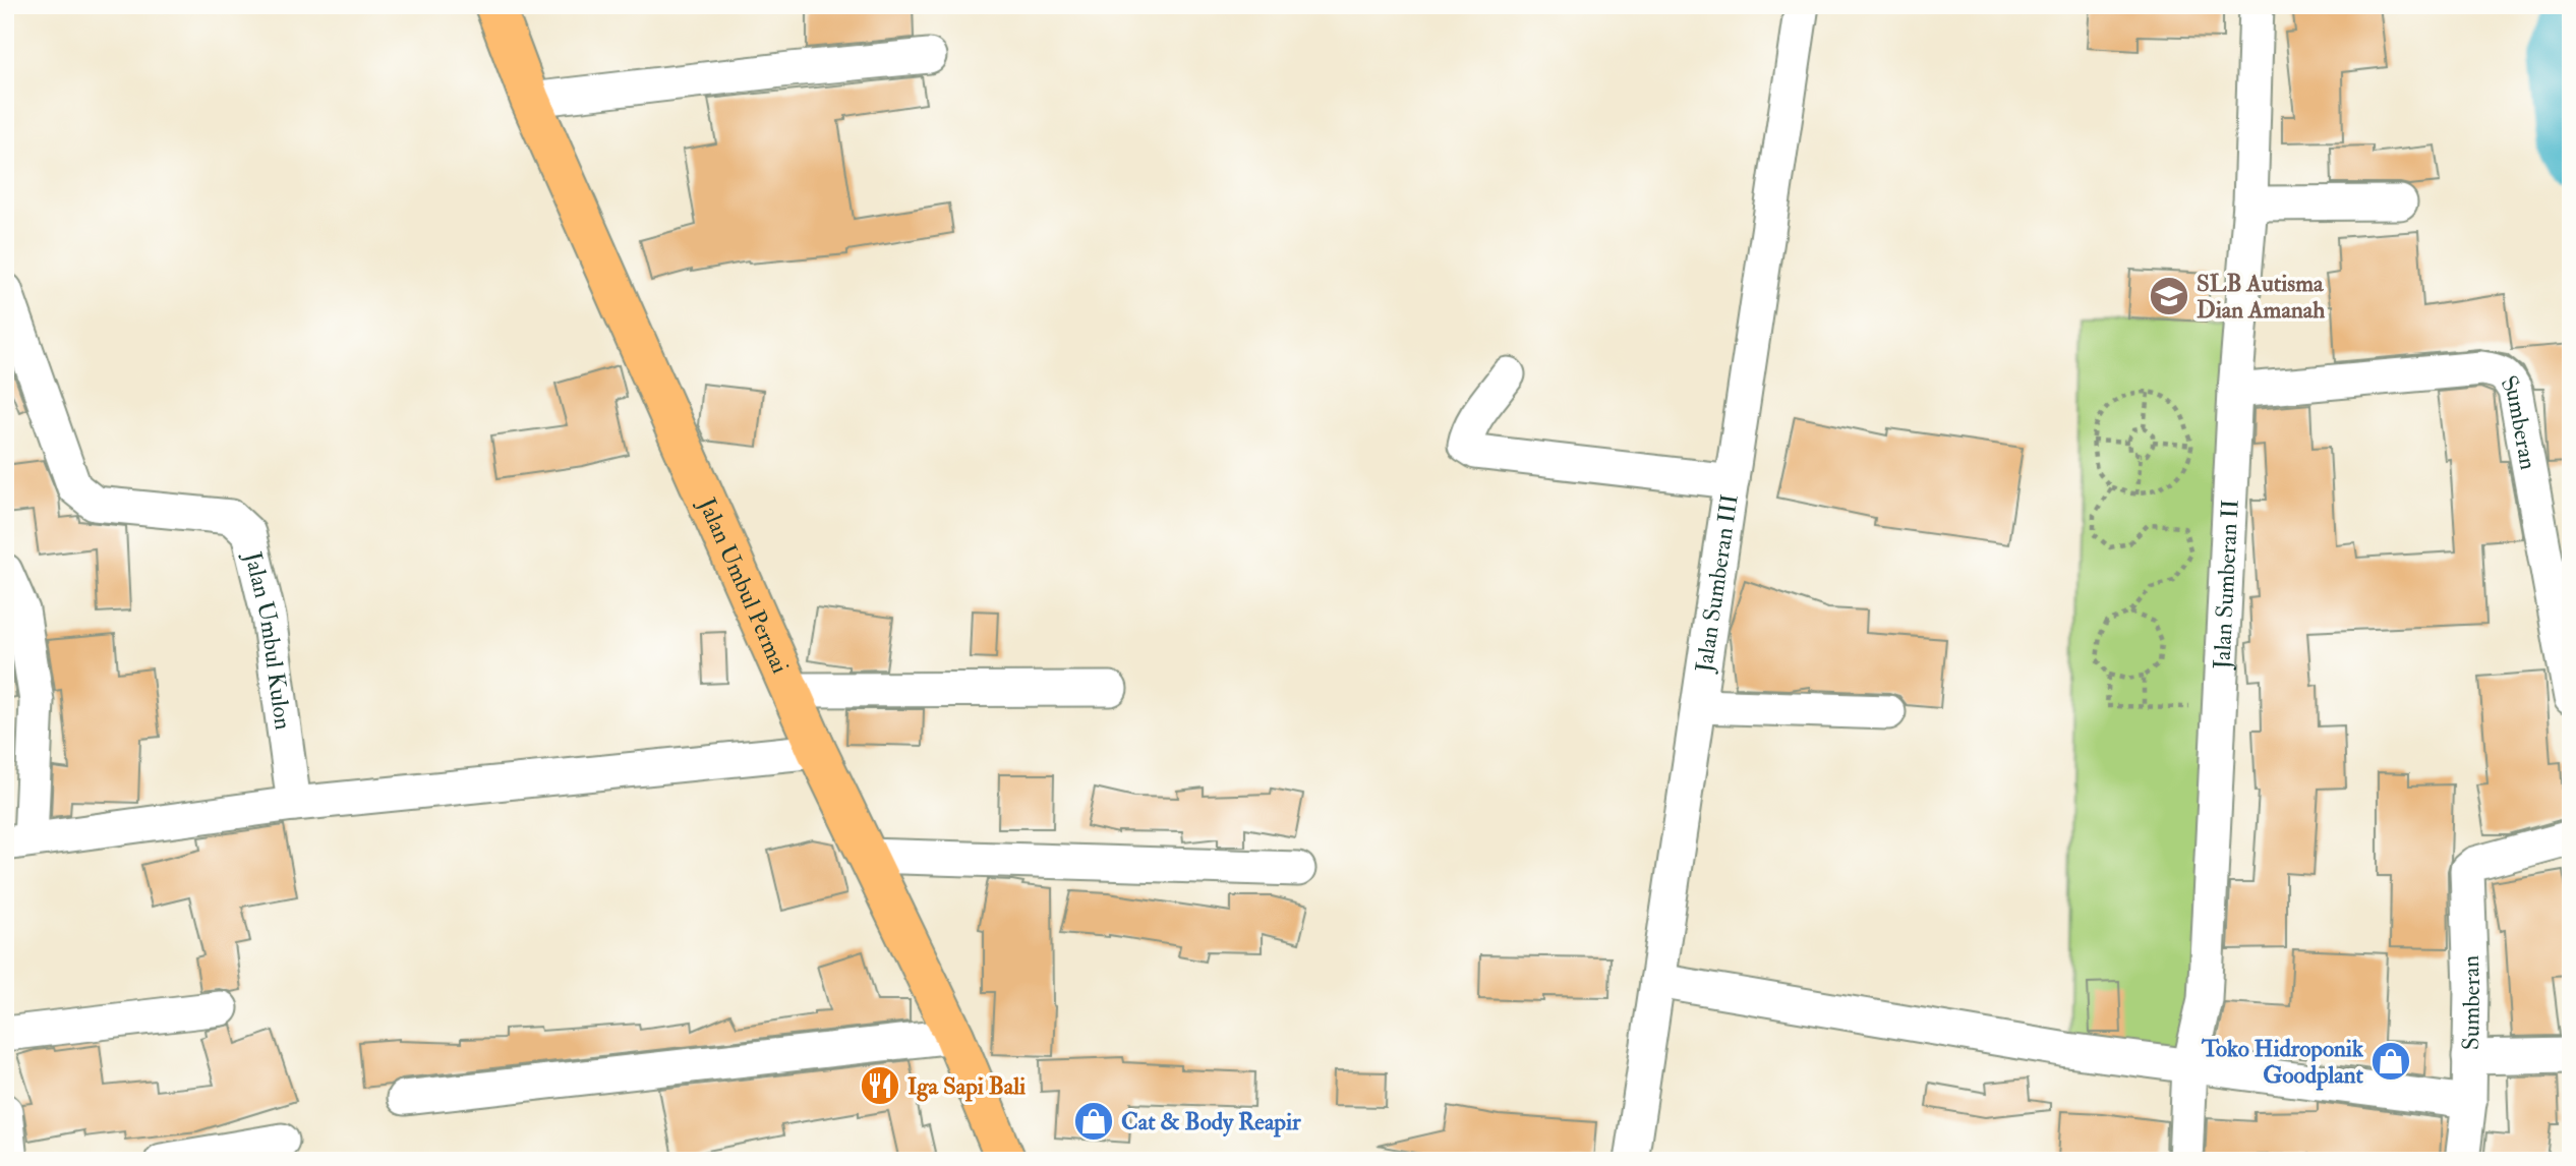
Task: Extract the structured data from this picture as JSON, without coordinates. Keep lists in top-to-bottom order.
{
  "streets": {
    "main road": ["Jalan Umbul Permai"],
    "street": [
      "Sumberan",
      "Jalan Sumberan III",
      "Jalan Sumberan II",
      "Jalan Umbul Kulon"
    ]
  },
  "crossings": [
    ["Sumberan", "Jalan Sumberan II"]
  ],
  "places": {
    "school or university": ["SLB Autisma Dian Amanah"],
    "shop": ["Toko Hidroponik Goodplant", "Cat & Body Reapir"],
    "restaurant": ["Iga Sapi Bali"]
  }
}
